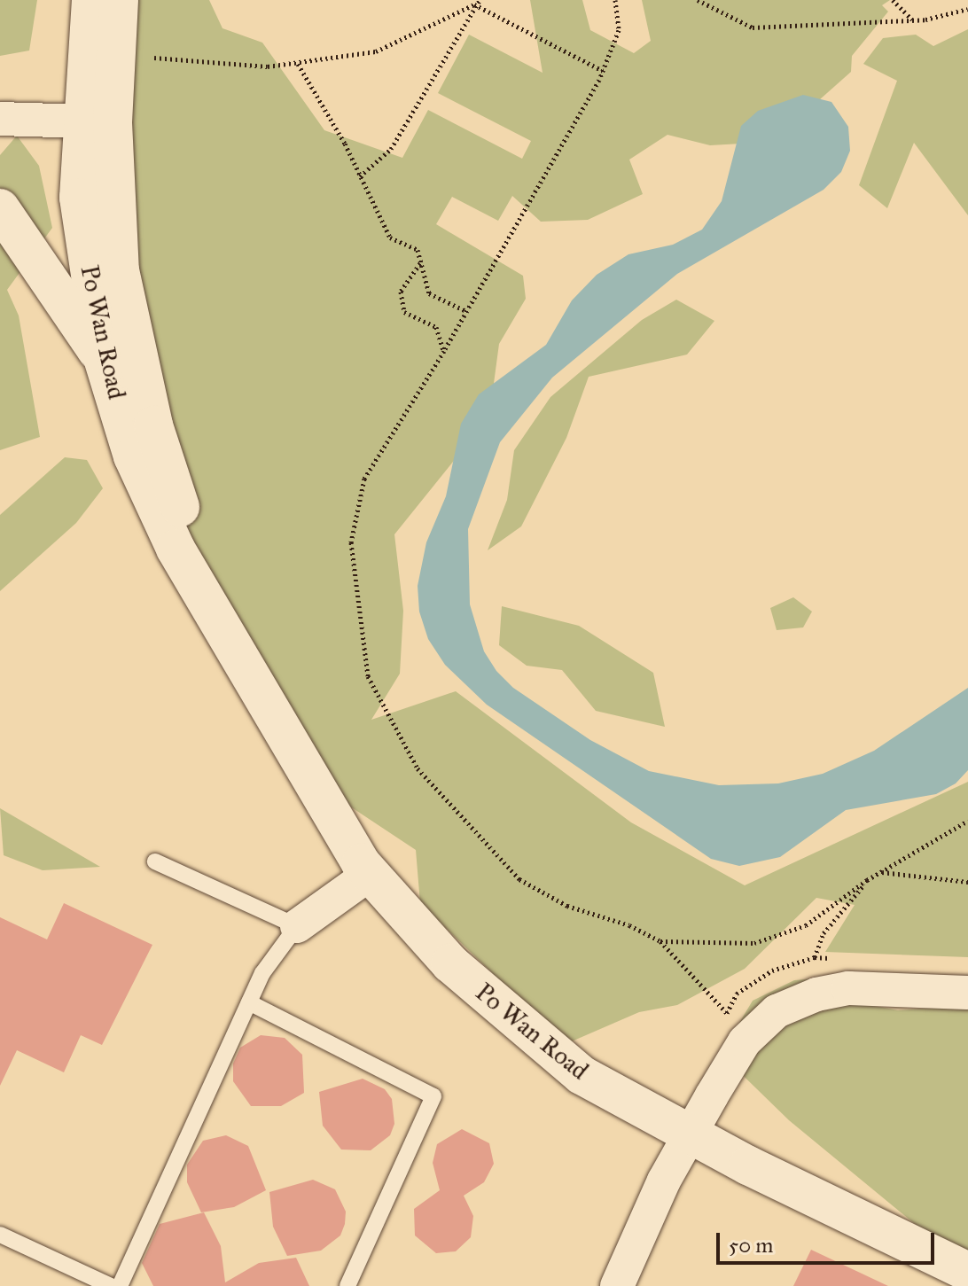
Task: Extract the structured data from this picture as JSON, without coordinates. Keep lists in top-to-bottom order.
{
  "streets": {
    "street": ["Po Wan Road"]
  },
  "scale_bar": "50 m"
}
